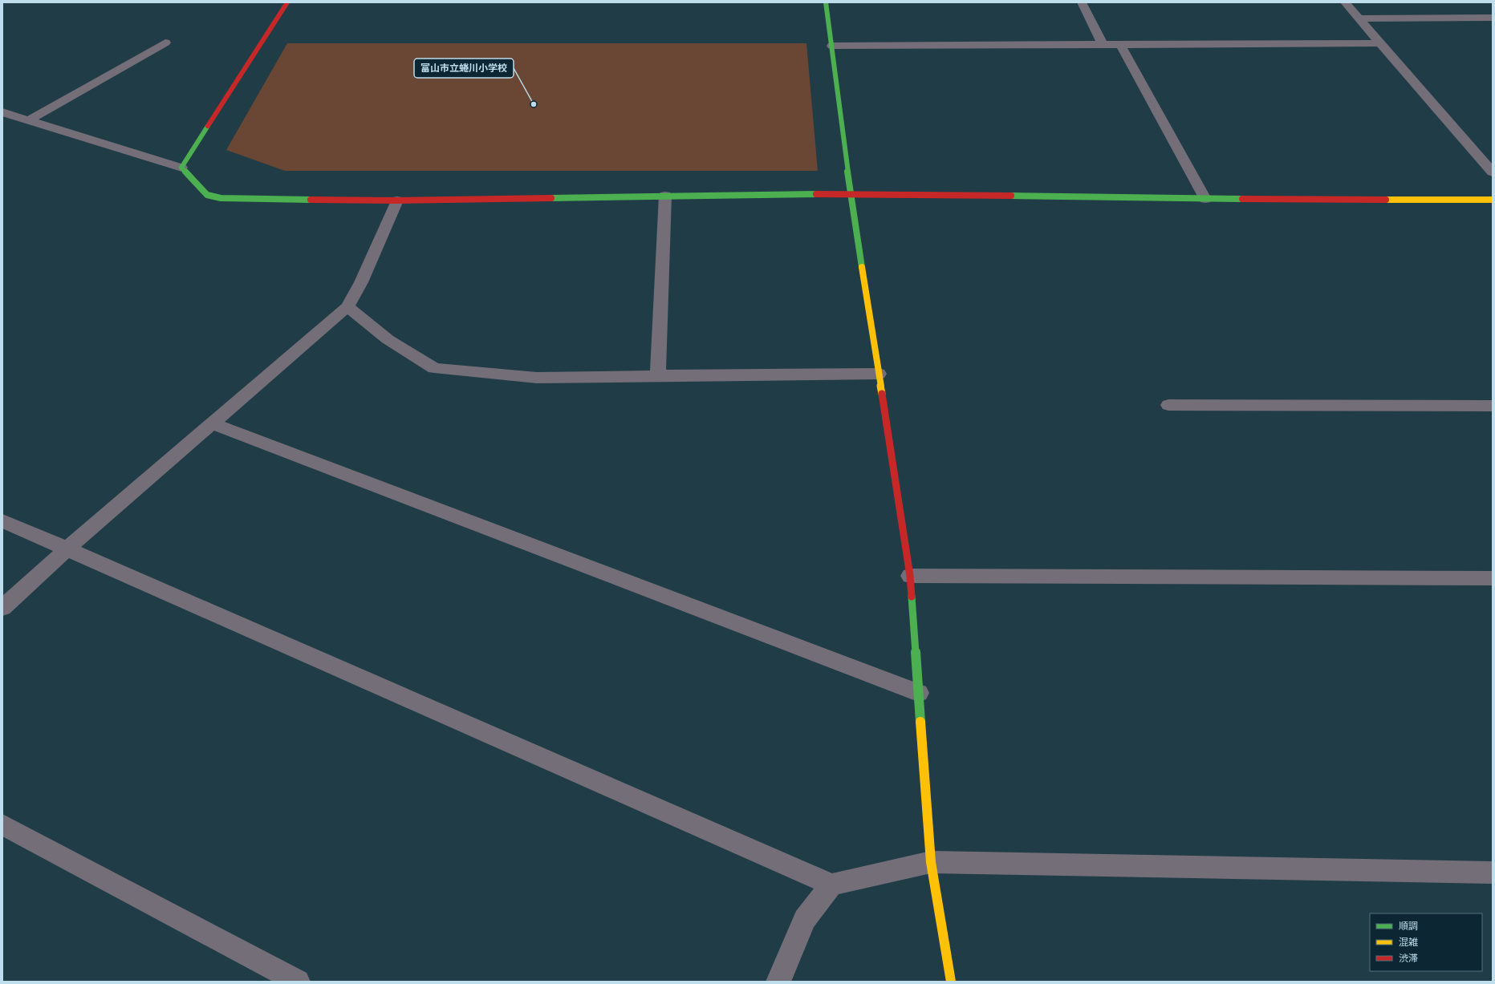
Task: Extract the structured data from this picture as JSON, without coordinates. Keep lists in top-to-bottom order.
{
  "places": ["富山市立蜷川小学校"],
  "legend": ["順調", "混雑", "渋滞"]
}
